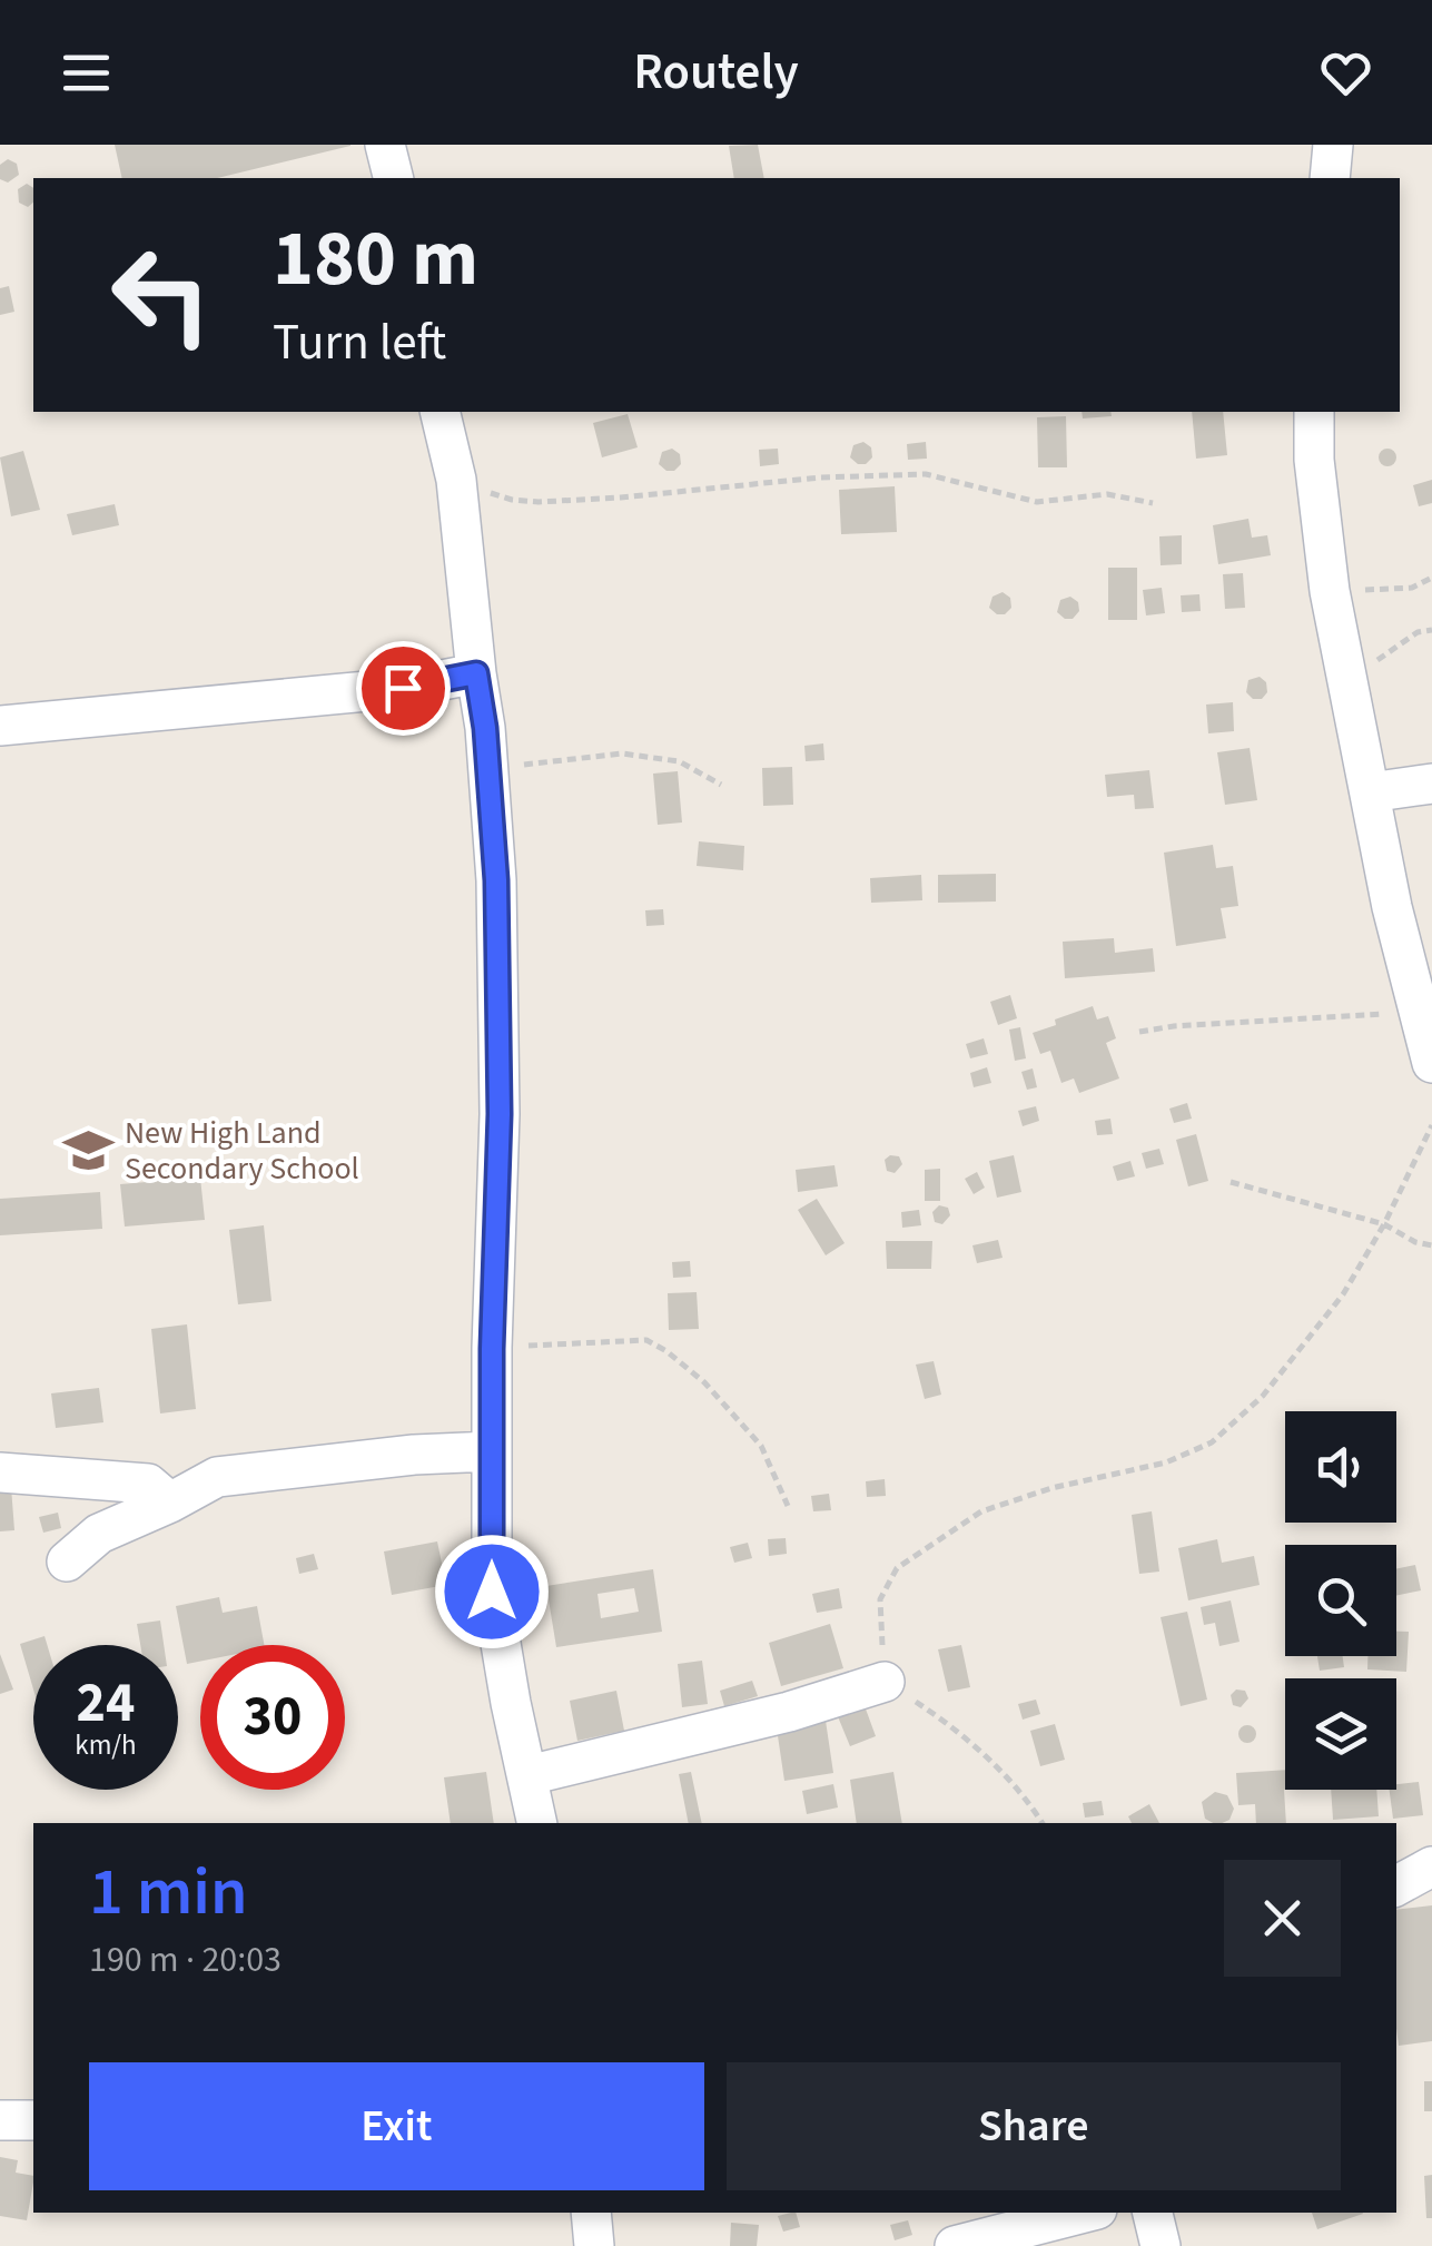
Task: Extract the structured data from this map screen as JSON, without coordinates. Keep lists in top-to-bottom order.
{
  "places": {
    "school or university": ["New High Land Secondary School"]
  },
  "page": {
    "header": "Routely",
    "turn": ["180 m", "Turn left"],
    "speed": "24 km/h",
    "limit": "30",
    "heading": ["1 min", "190 m · 20:03"],
    "buttons": ["Exit", "Share"]
  }
}
